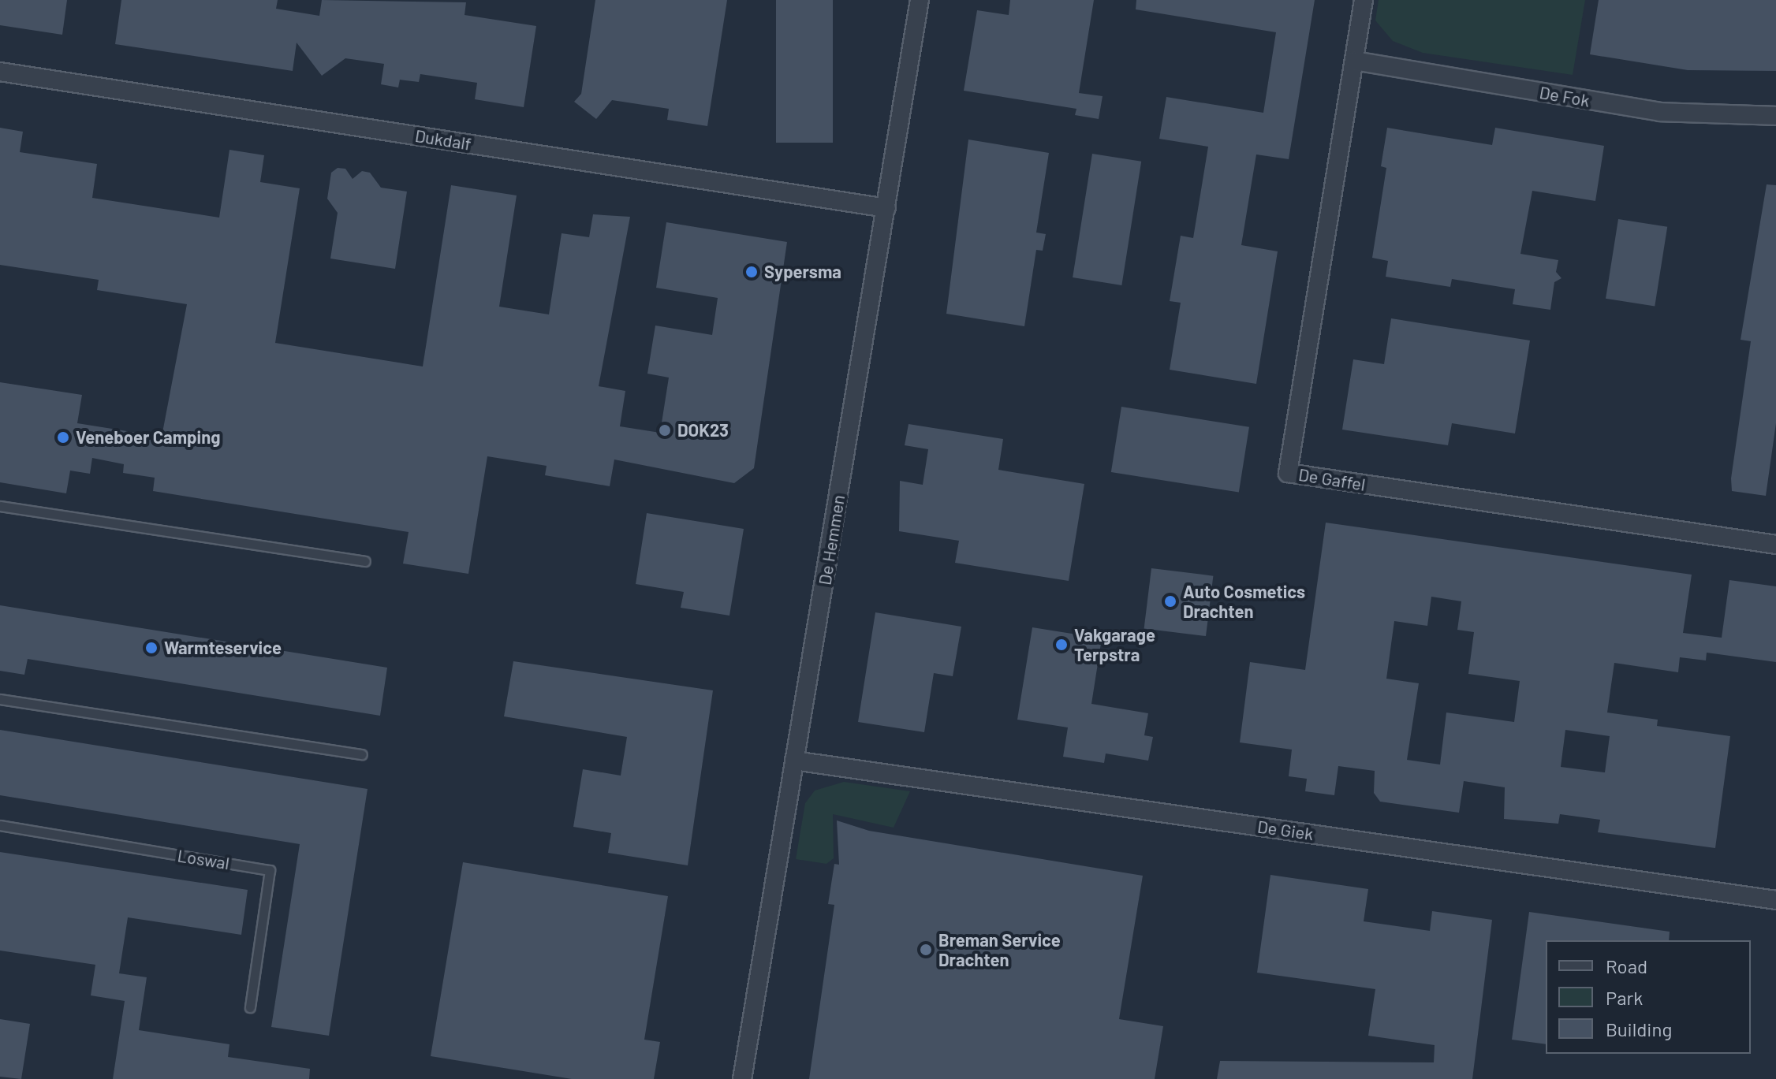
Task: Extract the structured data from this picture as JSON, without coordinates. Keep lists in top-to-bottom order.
{
  "streets": {
    "street": [
      "De Fok",
      "Dukdalf",
      "De Gaffel",
      "De Hemmen",
      "De Giek"
    ],
    "lane": ["Loswal"]
  },
  "crossings": [
    ["De Fok", "De Gaffel"],
    ["Dukdalf", "De Hemmen"],
    ["De Hemmen", "De Giek"]
  ],
  "places": [
    "Sypersma",
    "DOK23",
    "Veneboer Camping",
    "Auto Cosmetics Drachten",
    "Vakgarage Terpstra",
    "Warmteservice",
    "Breman Service Drachten"
  ],
  "legend": ["Road", "Park", "Building"]
}
